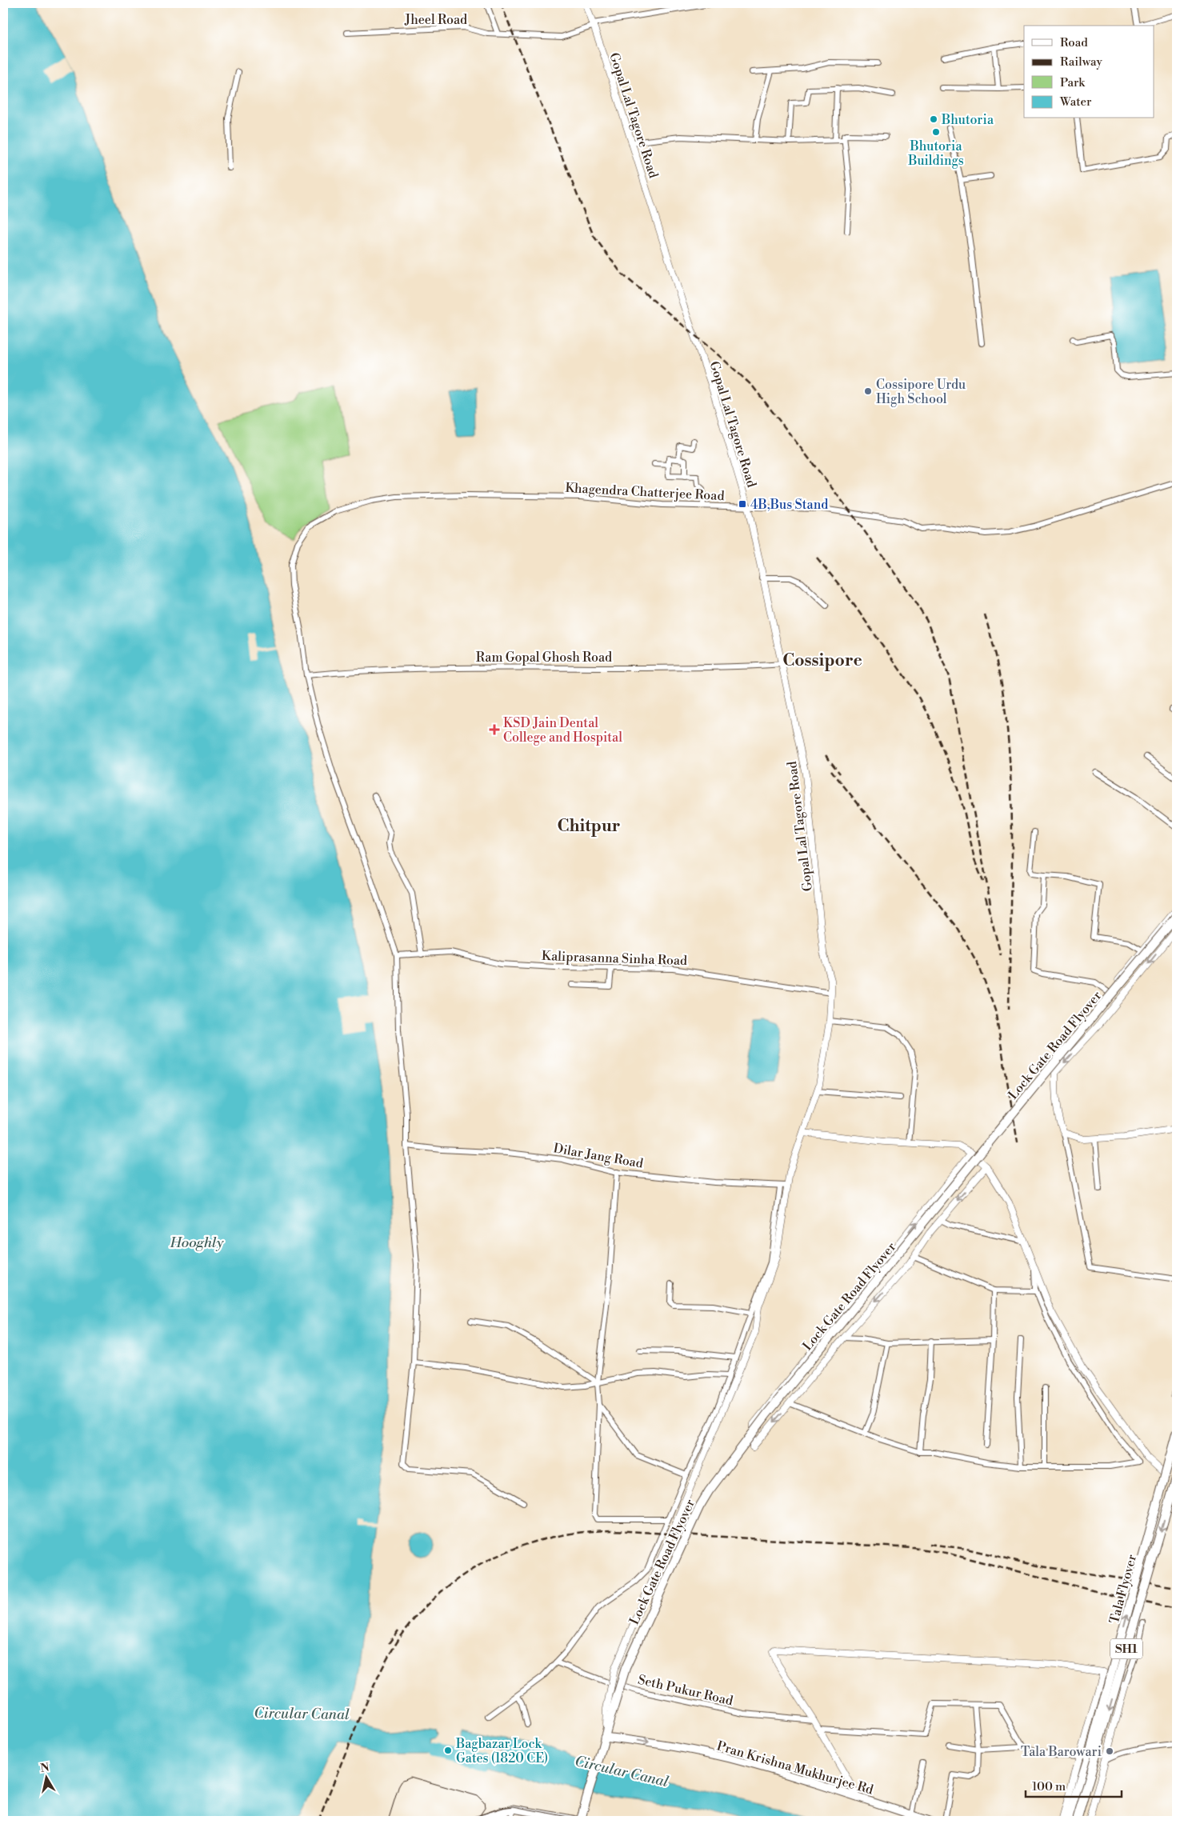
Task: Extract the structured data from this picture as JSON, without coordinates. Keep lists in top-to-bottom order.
{
  "streets": {
    "main road": [
      "Lock Gate Road Flyover",
      "Tala Flyover",
      "SH1",
      "Pran Krishna Mukhurjee Rd"
    ],
    "street": [
      "Jheel Road",
      "Gopal Lal Tagore Road",
      "Khagendra Chatterjee Road",
      "Ram Gopal Ghosh Road",
      "Kaliprasanna Sinha Road",
      "Dilar Jang Road",
      "Seth Pukur Road"
    ]
  },
  "crossings": [
    ["Jheel Road", "Gopal Lal Tagore Road"],
    ["Gopal Lal Tagore Road", "Khagendra Chatterjee Road"],
    ["Gopal Lal Tagore Road", "Ram Gopal Ghosh Road"],
    ["Gopal Lal Tagore Road", "Kaliprasanna Sinha Road"],
    ["Gopal Lal Tagore Road", "Lock Gate Road Flyover"],
    ["Gopal Lal Tagore Road", "Dilar Jang Road"],
    ["Khagendra Chatterjee Road", "Ram Gopal Ghosh Road"],
    ["Khagendra Chatterjee Road", "Kaliprasanna Sinha Road"],
    ["Khagendra Chatterjee Road", "Dilar Jang Road"],
    ["Lock Gate Road Flyover", "Pran Krishna Mukhurjee Rd"]
  ],
  "one_way": ["Pran Krishna Mukhurjee Rd"],
  "districts": ["Cossipore", "Chitpur"],
  "water": ["Hooghly", "Circular Canal"],
  "places": {
    "other": [
      "Bhutoria",
      "Bhutoria Buildings",
      "Cossipore Urdu High School",
      "Bagbazar Lock Gates (1820 CE)",
      "Tala Barowari"
    ],
    "transit": ["4B,Bus Stand"],
    "health": ["KSD Jain Dental College and Hospital"]
  },
  "legend": [
    "Road",
    "Railway",
    "Park",
    "Water"
  ],
  "scale_bar": "100 m",
  "north": "top"
}
